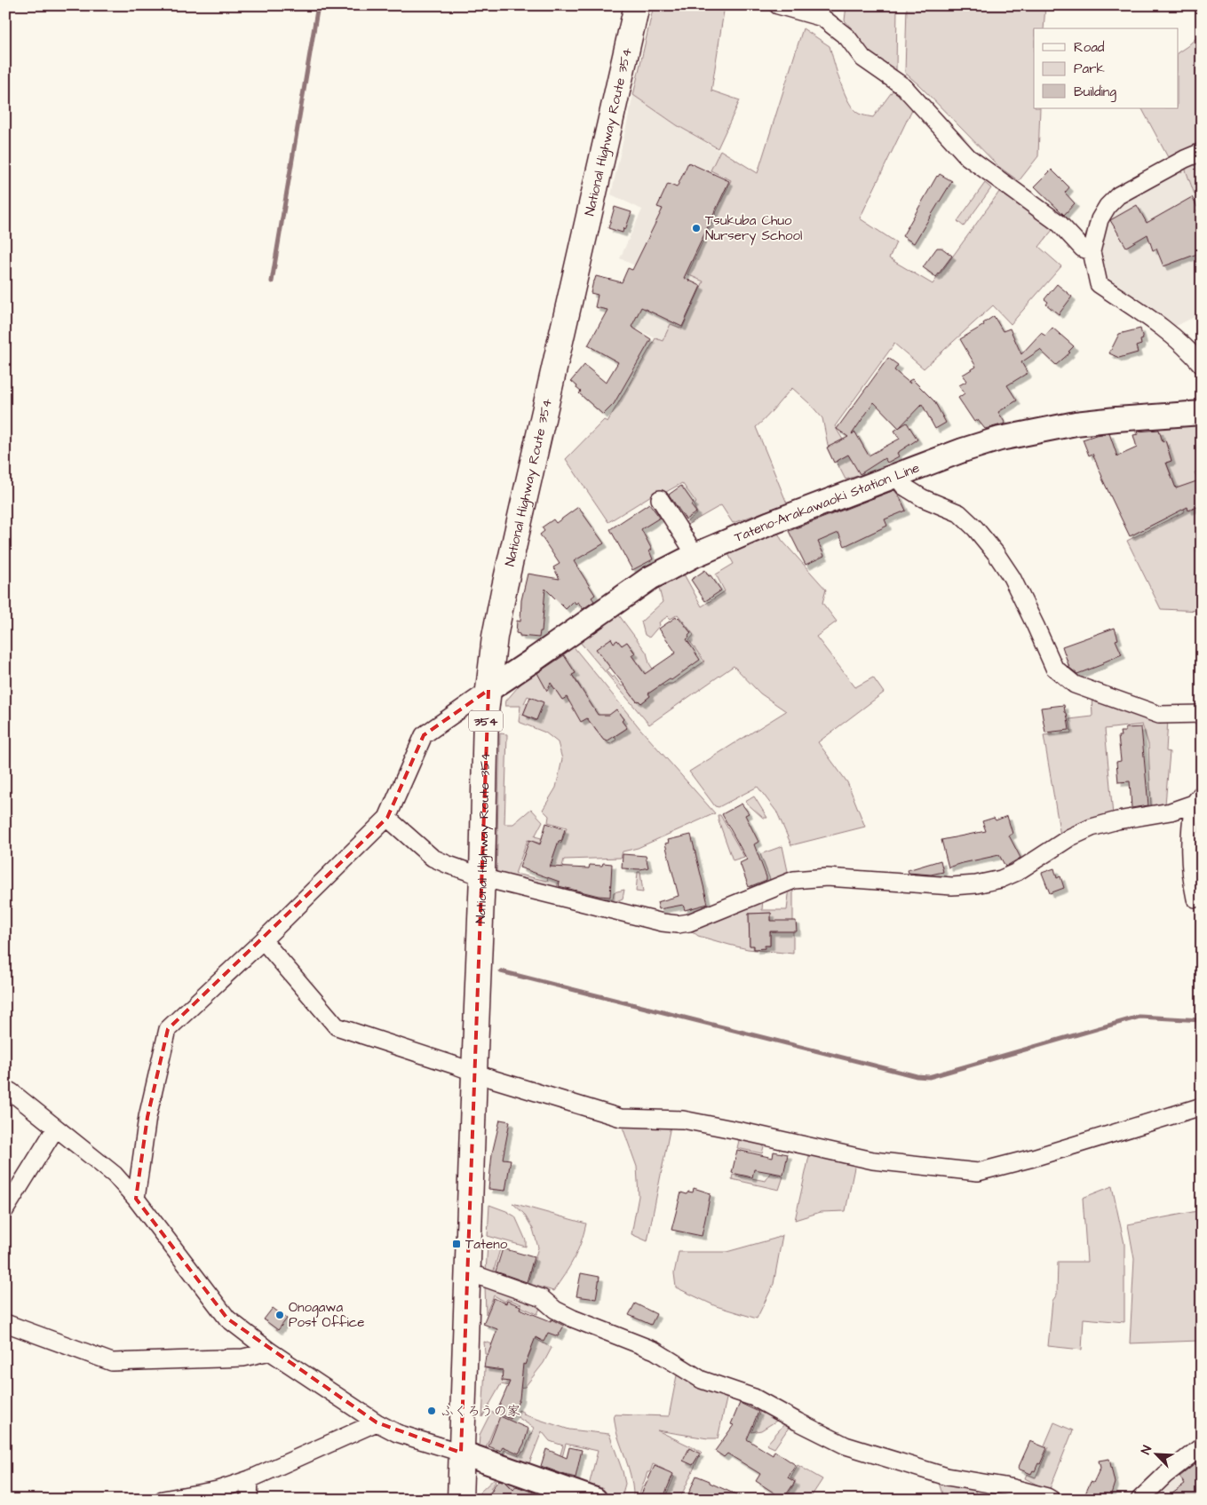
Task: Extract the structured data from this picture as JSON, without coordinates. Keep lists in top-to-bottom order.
{
  "streets": {
    "highway": ["National Highway Route 354", "354"],
    "main road": ["Tateno-Arakawaoki Station Line"]
  },
  "crossings": [
    ["National Highway Route 354", "Tateno-Arakawaoki Station Line"]
  ],
  "places": {
    "other": ["Tsukuba Chuo Nursery School", "Onogawa Post Office", "ふくろうの家"],
    "transit": ["Tateno"]
  },
  "legend": ["Road", "Park", "Building"],
  "north": "top left"
}
